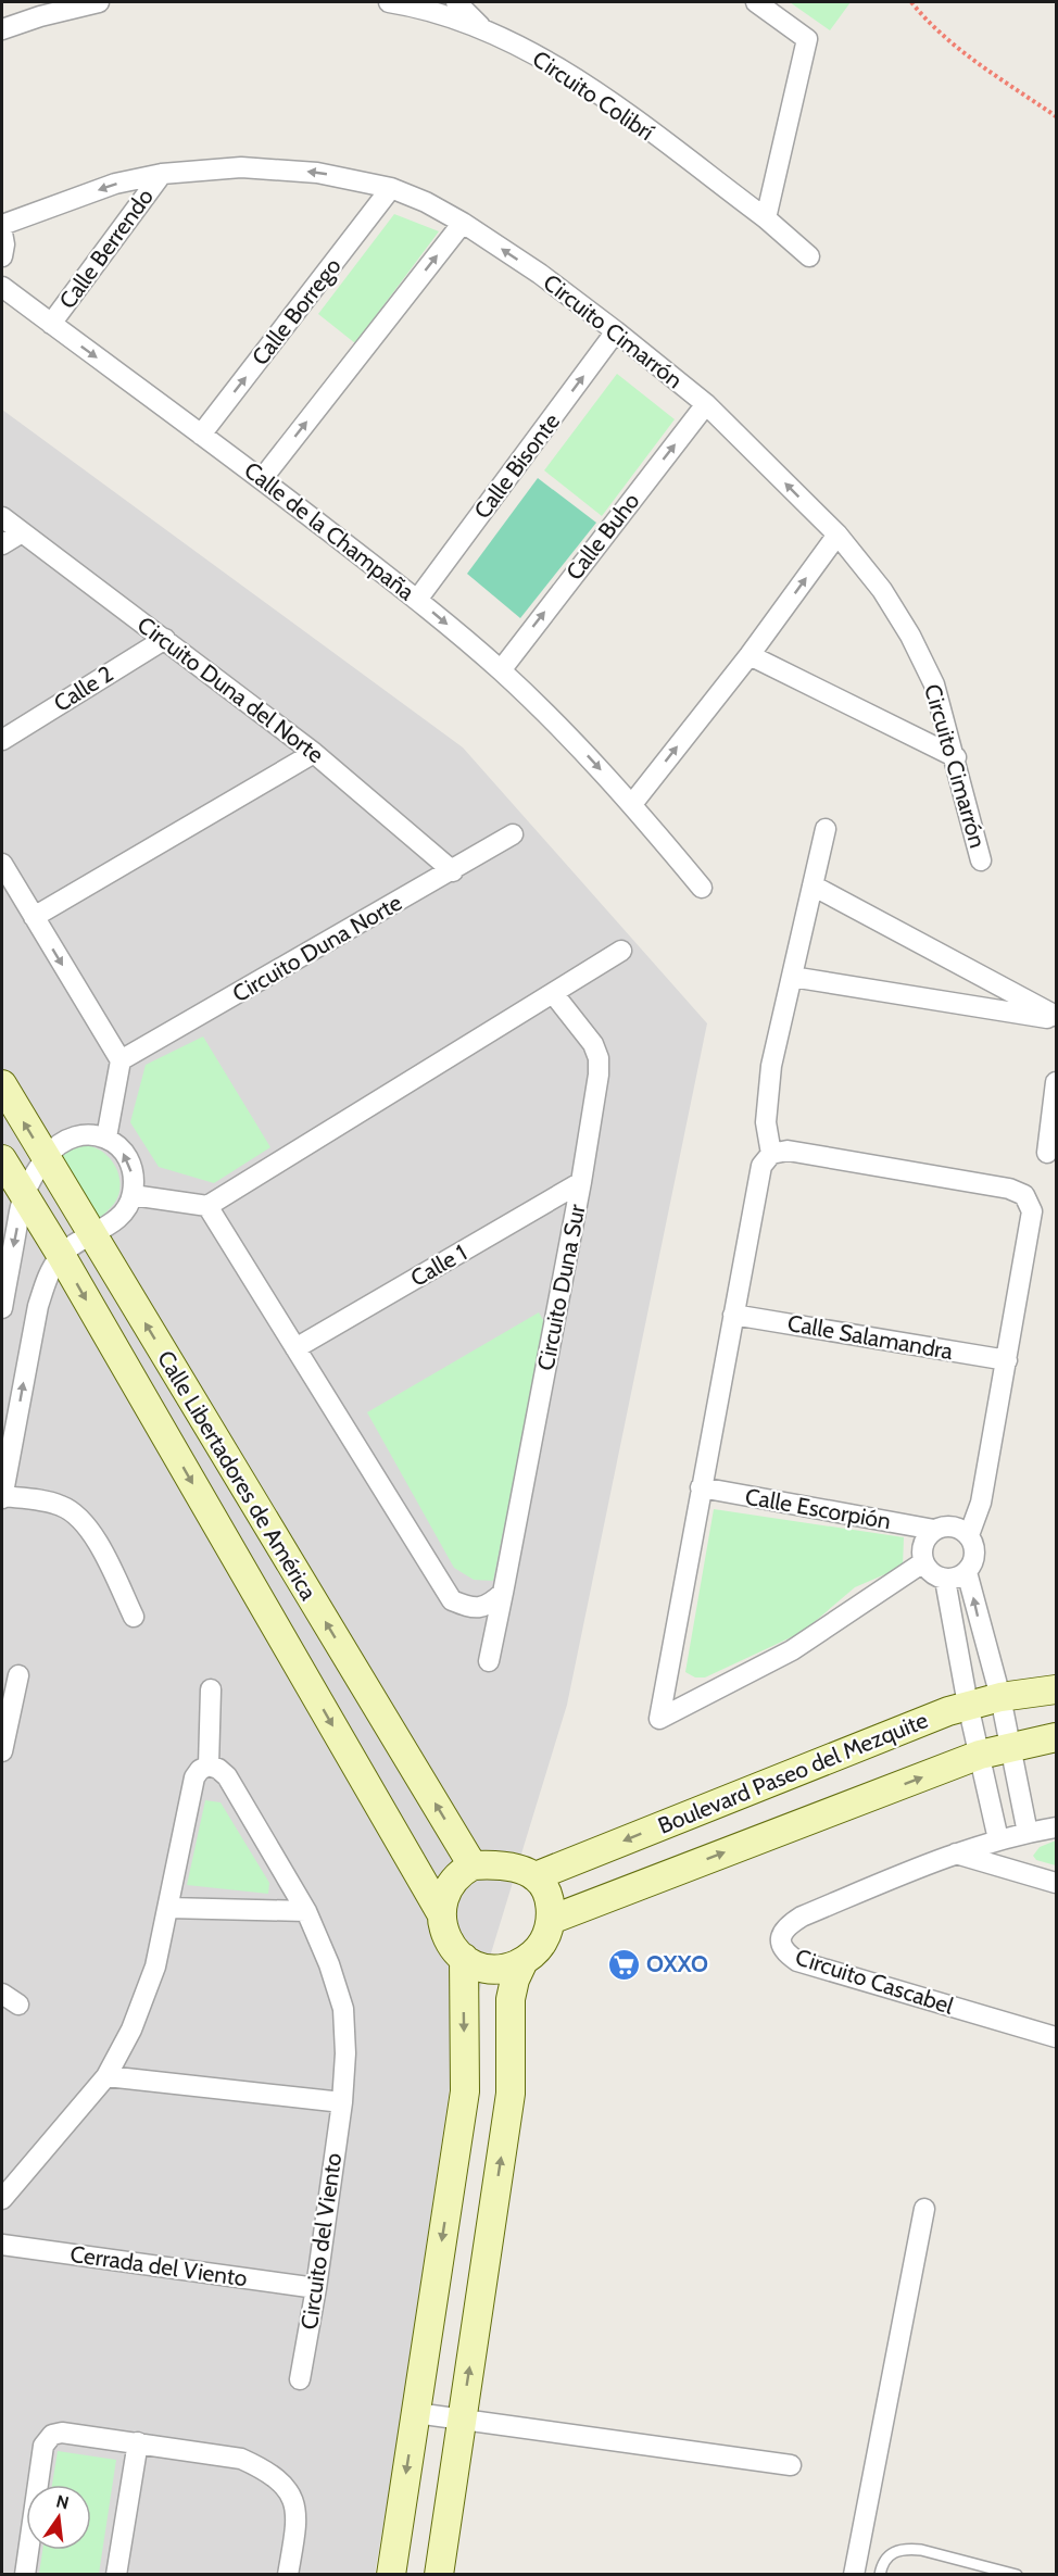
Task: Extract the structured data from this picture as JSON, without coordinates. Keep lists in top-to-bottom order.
{
  "streets": {
    "street": [
      "Circuito Colibrí",
      "Calle Berrendo",
      "Calle Borrego",
      "Circuito Cimarrón",
      "Calle Bisonte",
      "Calle de la Champaña",
      "Calle Buho",
      "Calle 2",
      "Circuito Duna del Norte",
      "Circuito Duna Norte",
      "Calle 1",
      "Circuito Duna Sur",
      "Calle Salamandra",
      "Calle Libertadores de América",
      "Calle Escorpión",
      "Boulevard Paseo del Mezquite",
      "Circuito Cascabel",
      "Circuito del Viento",
      "Cerrada del Viento"
    ]
  },
  "crossings": [
    ["Calle Berrendo", "Circuito Cimarrón"],
    ["Calle Berrendo", "Calle de la Champaña"],
    ["Calle Borrego", "Circuito Cimarrón"],
    ["Calle Borrego", "Calle de la Champaña"],
    ["Circuito Cimarrón", "Calle Bisonte"],
    ["Circuito Cimarrón", "Calle Buho"],
    ["Calle Bisonte", "Calle de la Champaña"],
    ["Calle de la Champaña", "Calle Buho"],
    ["Calle 2", "Circuito Duna del Norte"],
    ["Circuito Duna del Norte", "Circuito Duna Norte"],
    ["Calle 1", "Circuito Duna Sur"],
    ["Calle Libertadores de América", "Boulevard Paseo del Mezquite"],
    ["Circuito del Viento", "Cerrada del Viento"]
  ],
  "one_way": [
    "Circuito Cimarrón",
    "Calle Bisonte",
    "Calle de la Champaña",
    "Calle Buho"
  ],
  "places": {
    "supermarket": ["OXXO"]
  },
  "north": "top"
}
